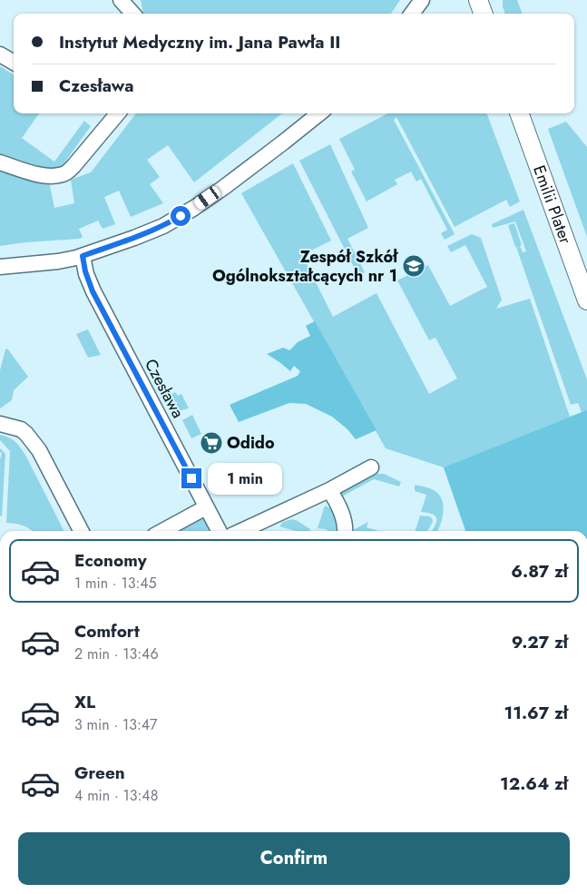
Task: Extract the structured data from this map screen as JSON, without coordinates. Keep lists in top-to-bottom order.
{
  "streets": {
    "street": ["Emilii Plater", "Czesława"]
  },
  "places": {
    "school or university": ["Zespół Szkół Ogólnokształcących nr 1"],
    "supermarket": ["Odido"]
  },
  "page": {
    "banner": ["Instytut Medyczny im. Jana Pawła II", "Czesława"],
    "bubble": "1 min",
    "list": [
      {
        "name": "Economy",
        "note": "1 min · 13:45",
        "value": "6.87 zł"
      },
      {
        "name": "Comfort",
        "note": "2 min · 13:46",
        "value": "9.27 zł"
      },
      {
        "name": "XL",
        "note": "3 min · 13:47",
        "value": "11.67 zł"
      },
      {
        "name": "Green",
        "note": "4 min · 13:48",
        "value": "12.64 zł"
      }
    ],
    "buttons": "Confirm"
  }
}
